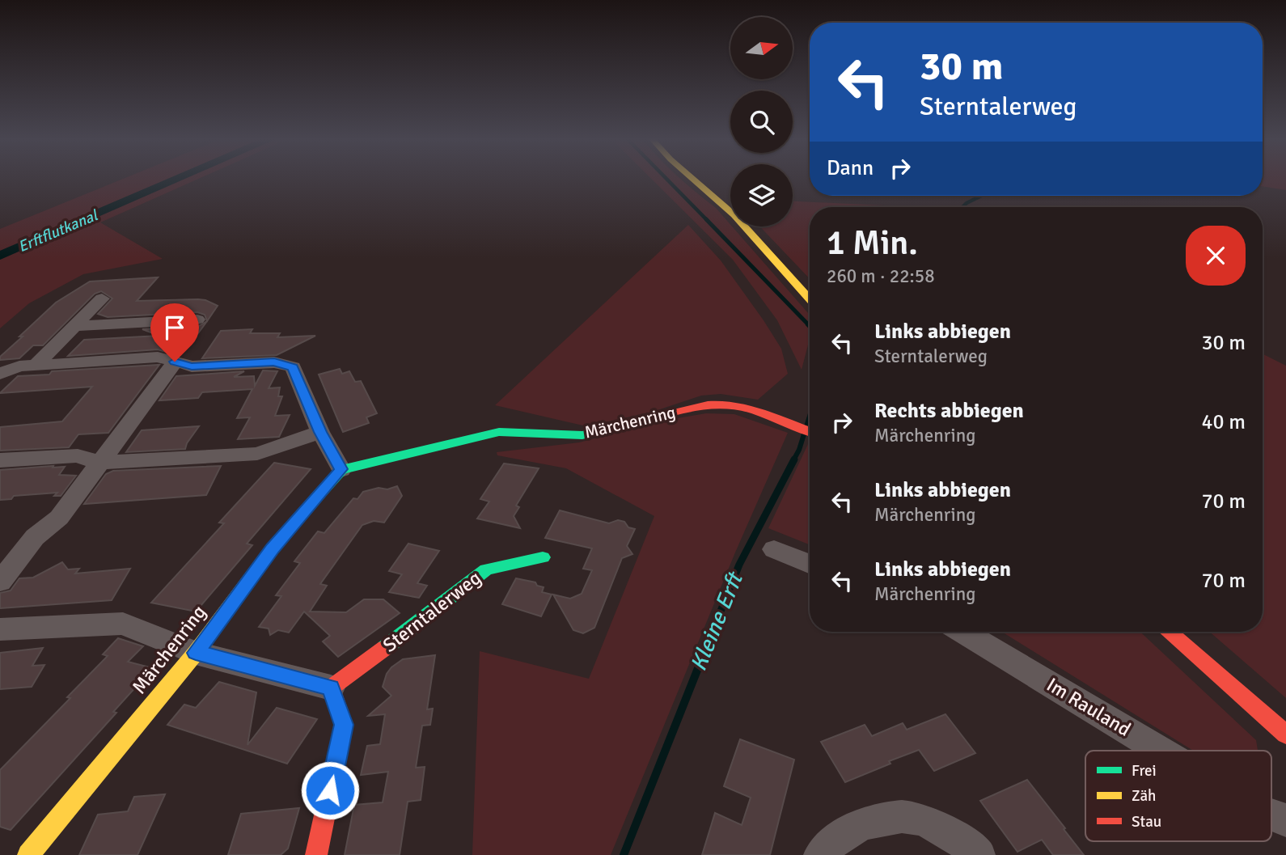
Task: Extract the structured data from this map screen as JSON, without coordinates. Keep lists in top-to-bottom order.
{
  "streets": {
    "street": ["Märchenring", "Sterntalerweg", "Im Rauland"]
  },
  "water": ["Erftflutkanal", "Kleine Erft"],
  "legend": ["Frei", "Zäh", "Stau"],
  "north": "right",
  "page": {
    "turn": ["30 m", "Sterntalerweg"],
    "then": "Dann",
    "heading": ["1 Min.", "260 m · 22:58"],
    "list": [
      {
        "name": "Links abbiegen",
        "note": "Sterntalerweg",
        "value": "30 m"
      },
      {
        "name": "Rechts abbiegen",
        "note": "Märchenring",
        "value": "40 m"
      },
      {
        "name": "Links abbiegen",
        "note": "Märchenring",
        "value": "70 m"
      },
      {
        "name": "Links abbiegen",
        "note": "Märchenring",
        "value": "70 m"
      }
    ]
  }
}
